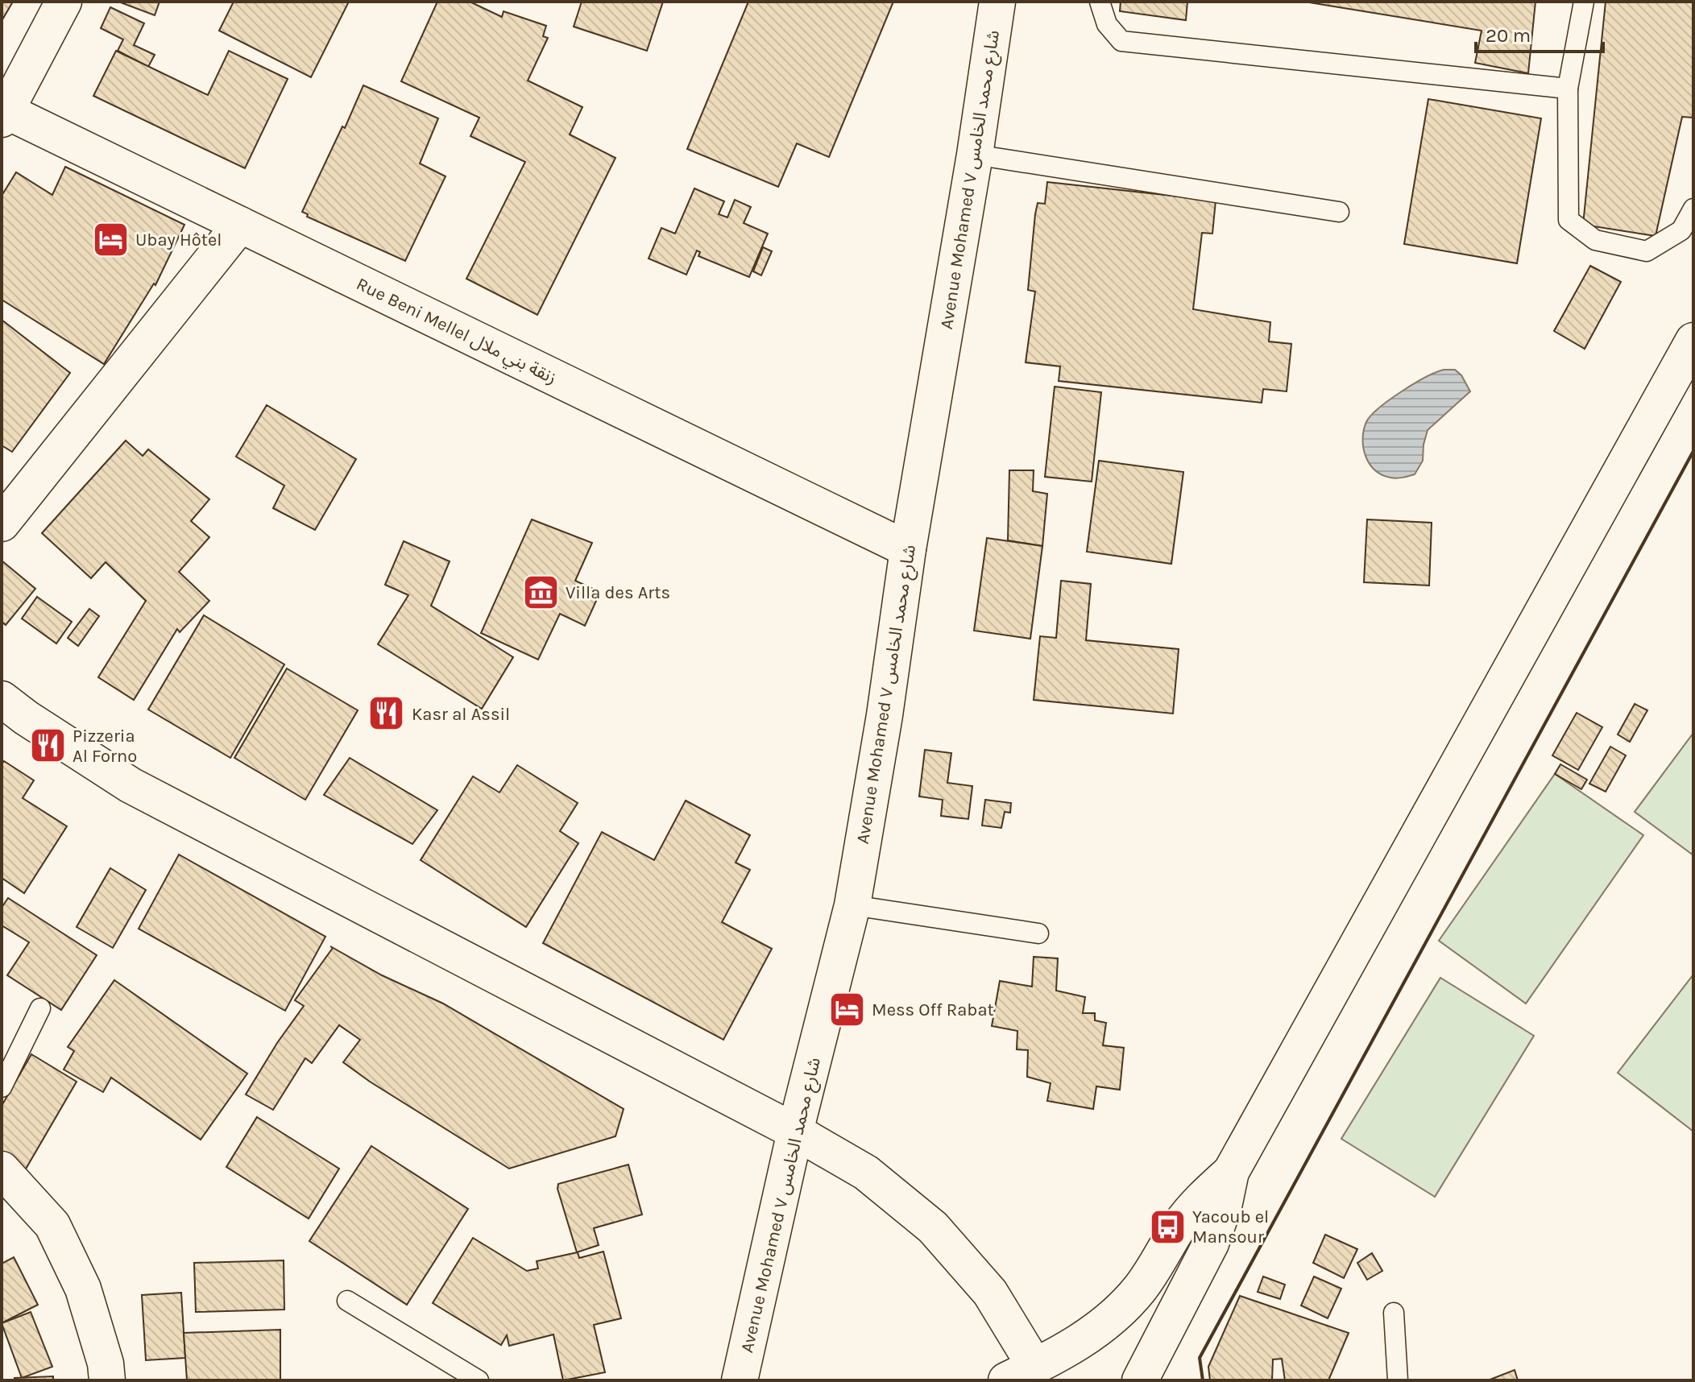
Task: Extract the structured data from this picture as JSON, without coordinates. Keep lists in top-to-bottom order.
{
  "streets": {
    "street": ["Avenue Mohamed V شارع محمد الخامس", "Rue Beni Mellel زنقة بني ملال"]
  },
  "crossings": [
    ["Avenue Mohamed V شارع محمد الخامس", "Rue Beni Mellel زنقة بني ملال"]
  ],
  "places": {
    "hotel": ["Ubay Hôtel", "Mess Off Rabat"],
    "museum": ["Villa des Arts"],
    "restaurant": ["Kasr al Assil", "Pizzeria Al Forno"],
    "bus stop": ["Yacoub el Mansour"]
  },
  "scale_bar": "20 m"
}
